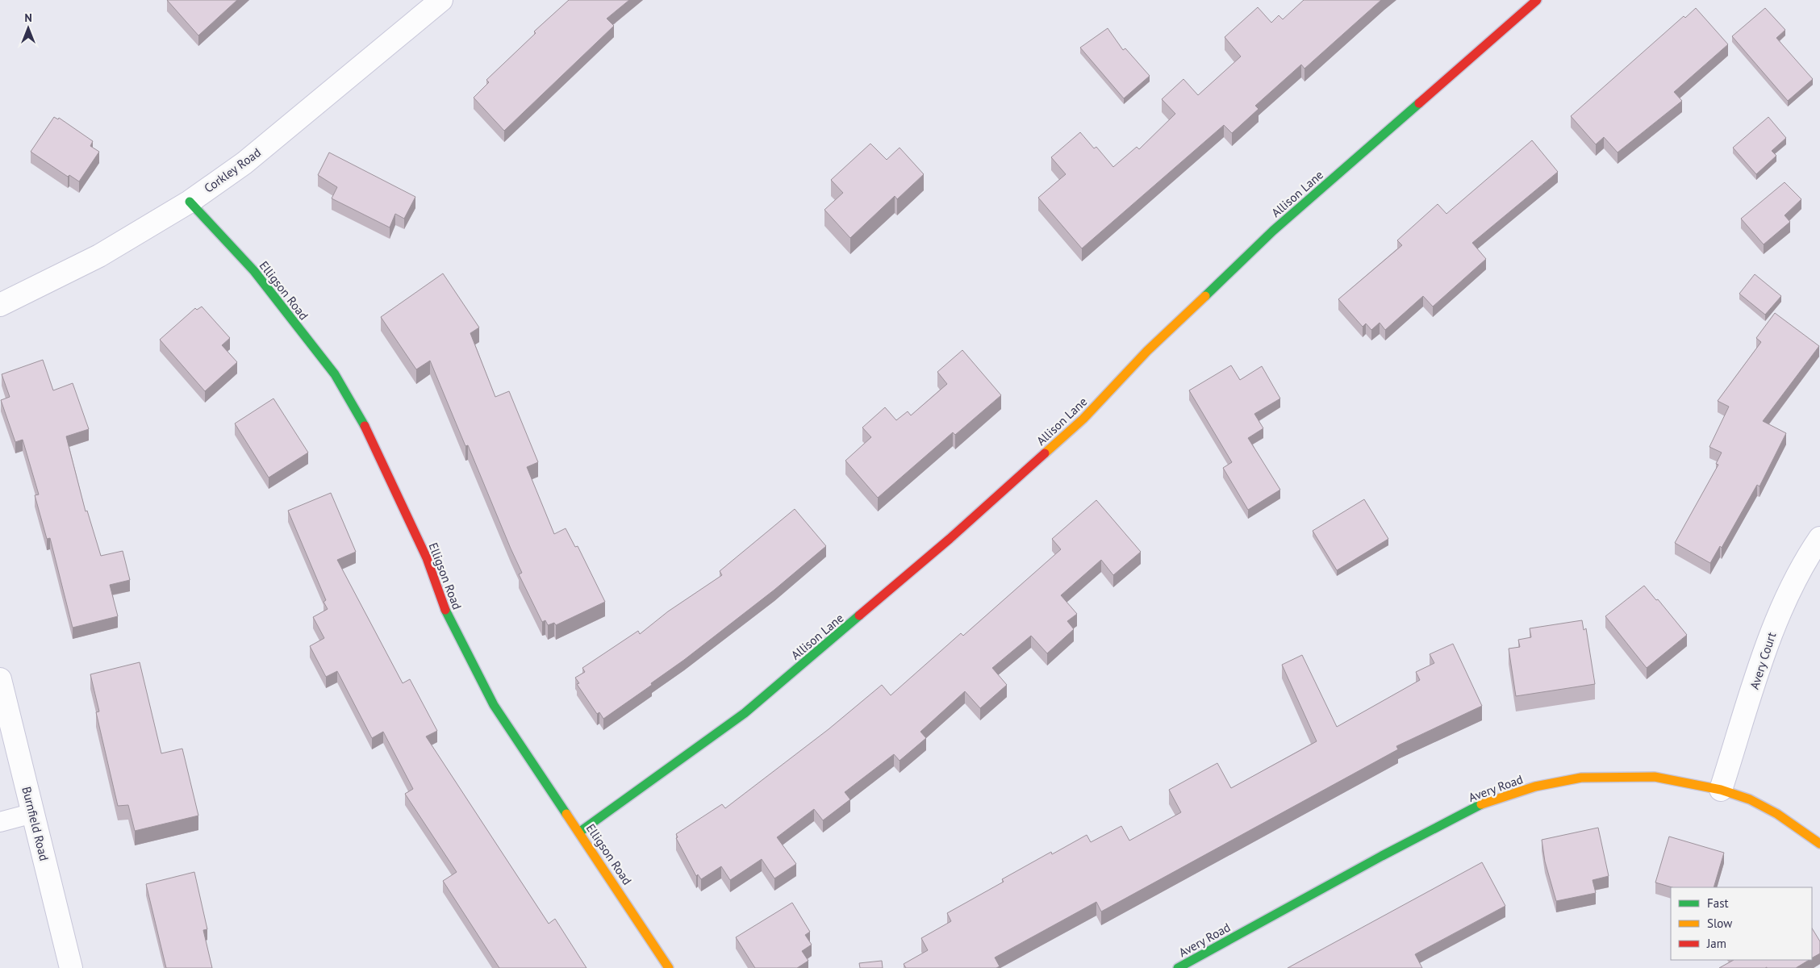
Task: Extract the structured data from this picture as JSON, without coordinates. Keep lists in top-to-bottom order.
{
  "streets": {
    "street": [
      "Corkley Road",
      "Allison Lane",
      "Elligson Road",
      "Avery Court",
      "Avery Road",
      "Burnfield Road"
    ]
  },
  "crossings": [
    ["Corkley Road", "Elligson Road"],
    ["Allison Lane", "Elligson Road"],
    ["Avery Court", "Avery Road"]
  ],
  "legend": ["Fast", "Slow", "Jam"],
  "north": "top"
}
